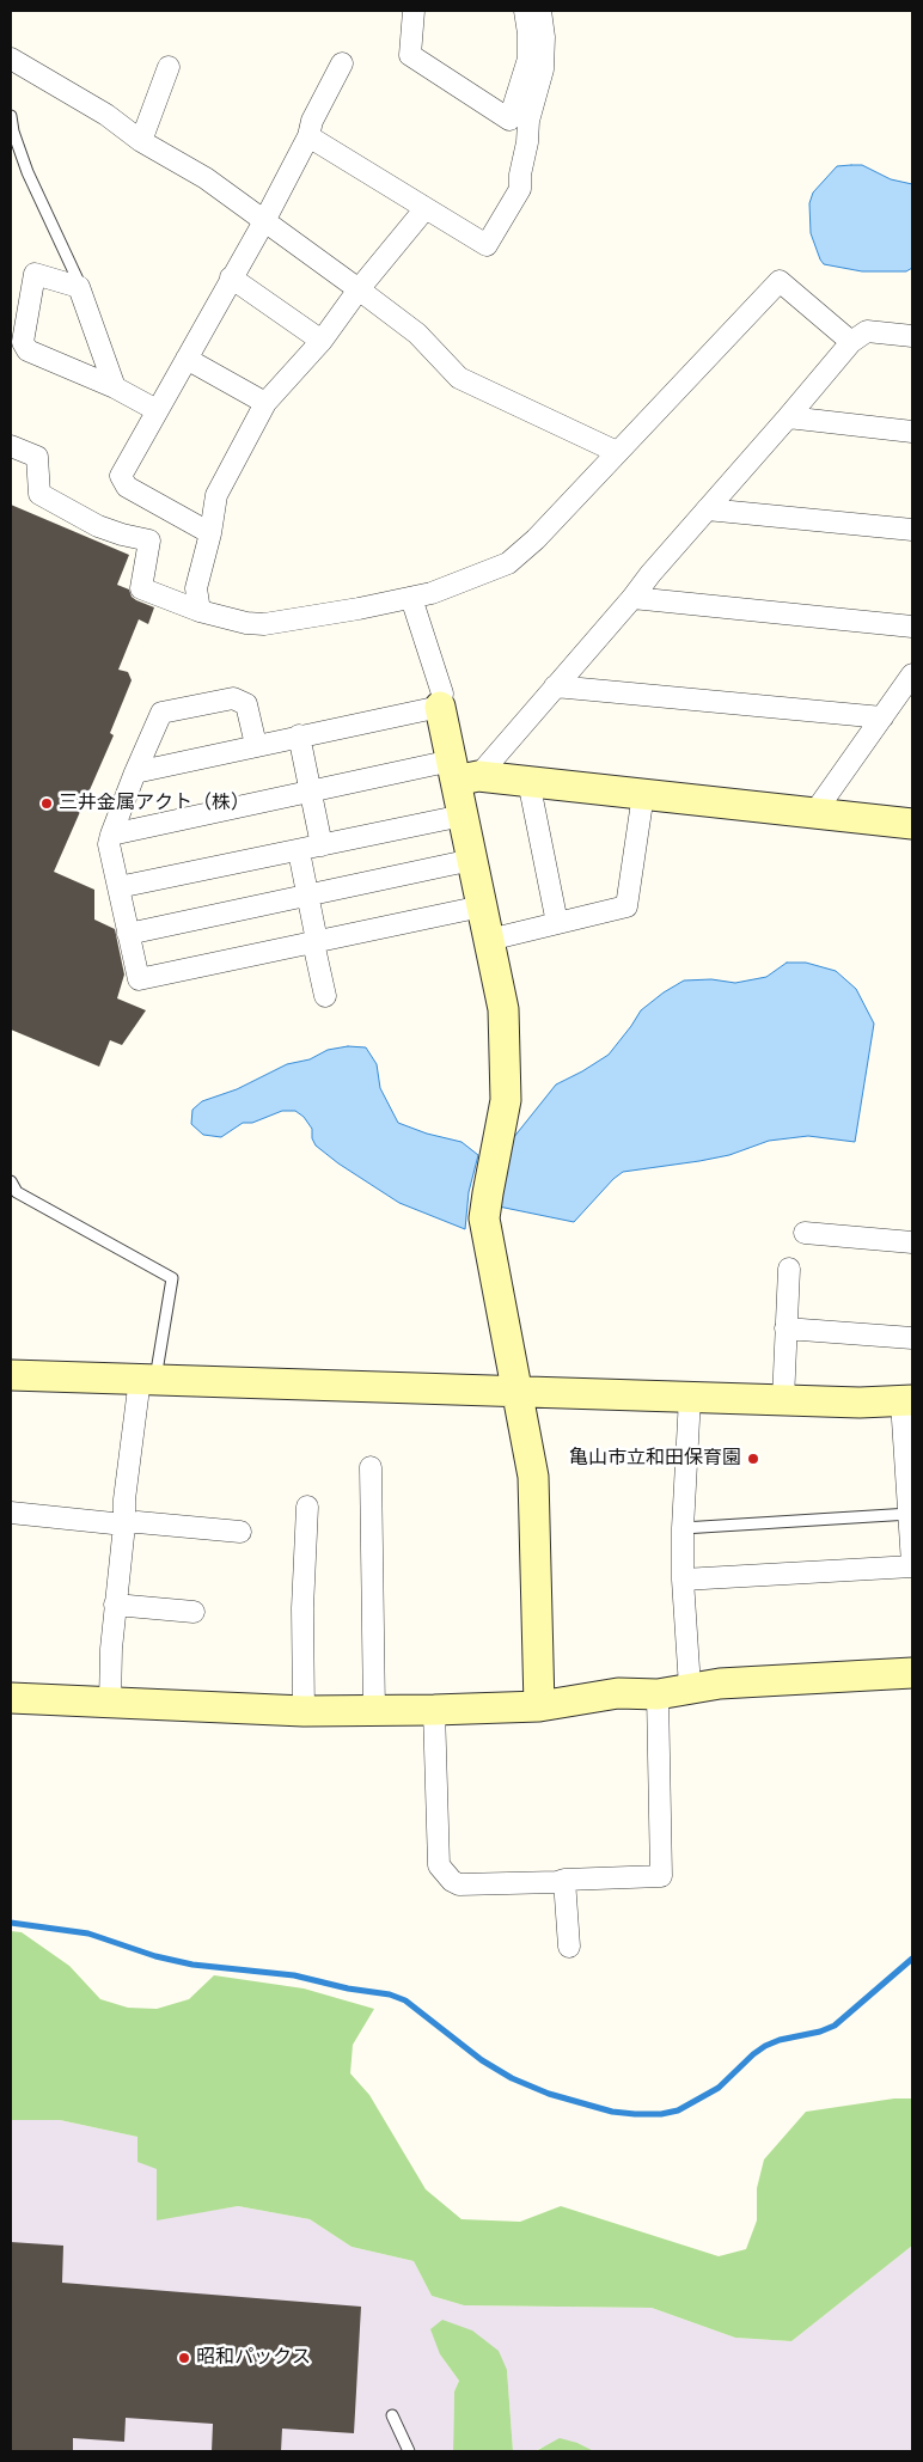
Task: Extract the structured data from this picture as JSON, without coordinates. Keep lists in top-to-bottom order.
{
  "places": ["三井金属アクト（株）", "亀山市立和田保育園", "昭和パックス"]
}
